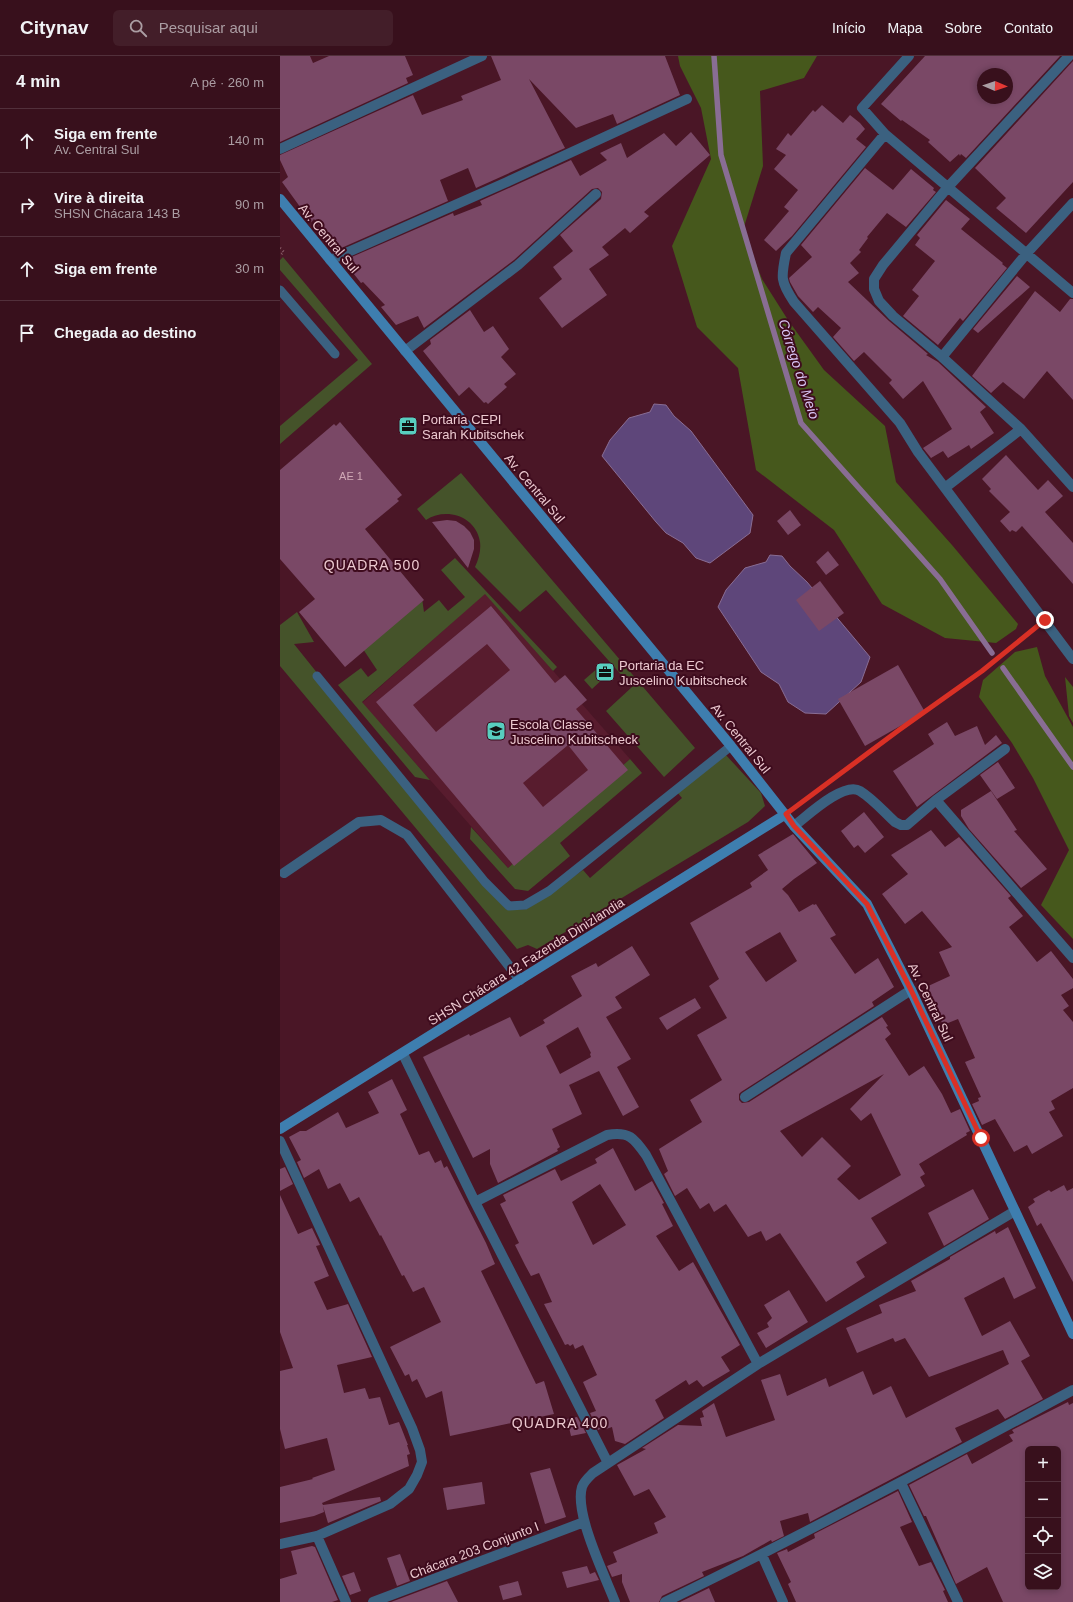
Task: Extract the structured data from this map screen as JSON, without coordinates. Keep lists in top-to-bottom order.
{
  "streets": {
    "street": ["Av. Central Sul", "SHSN Chácara 42 Fazenda Dinizlandia", "Chácara 203 Conjunto I"]
  },
  "crossings": [
    ["Av. Central Sul", "SHSN Chácara 42 Fazenda Dinizlandia"]
  ],
  "districts": ["QUADRA 500", "QUADRA 400"],
  "water": ["Córrego do Meio"],
  "places": {
    "office": ["Portaria CEPI Sarah Kubitschek", "Portaria da EC Juscelino Kubitscheck"],
    "school or university": ["Escola Classe Juscelino Kubitscheck"]
  },
  "house_numbers": ["AE 1"],
  "north": "right",
  "page": {
    "header": "Citynav",
    "search": "Pesquisar aqui",
    "nav": [
      "Início",
      "Mapa",
      "Sobre",
      "Contato"
    ],
    "heading": ["4 min", "A pé · 260 m"],
    "list": [
      ["Siga em frente", "Av. Central Sul", "140 m"],
      ["Vire à direita", "SHSN Chácara 143 B", "90 m"],
      ["Siga em frente", "30 m"],
      "Chegada ao destino"
    ],
    "map_buttons": ["+", "−"]
  }
}
